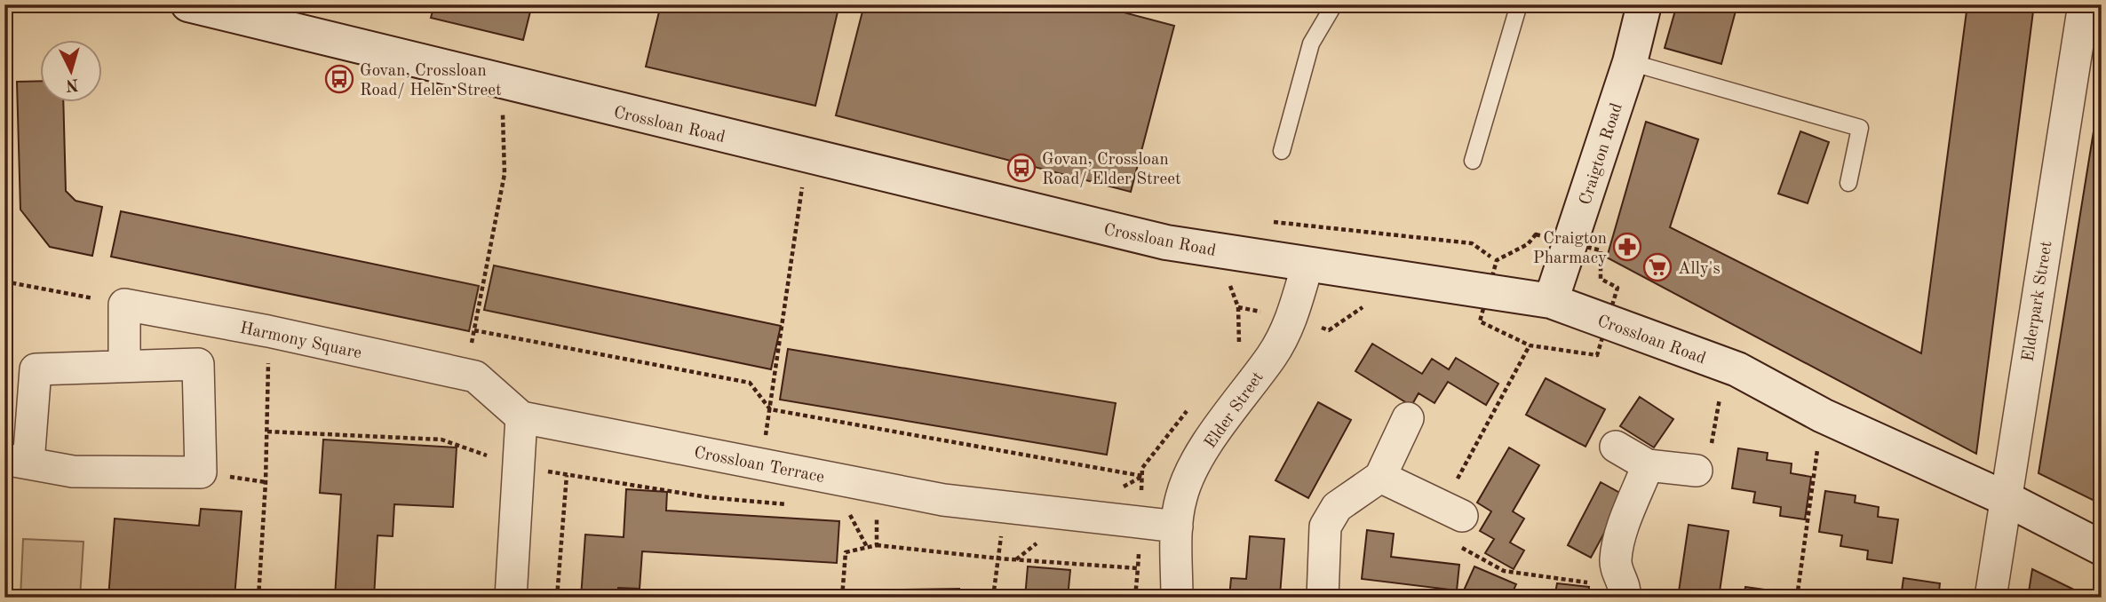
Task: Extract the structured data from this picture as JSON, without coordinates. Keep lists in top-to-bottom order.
{
  "streets": {
    "street": [
      "Crossloan Road",
      "Craigton Road",
      "Elderpark Street",
      "Harmony Square",
      "Elder Street",
      "Crossloan Terrace"
    ]
  },
  "crossings": [
    ["Crossloan Road", "Craigton Road"],
    ["Crossloan Road", "Elderpark Street"],
    ["Crossloan Road", "Elder Street"],
    ["Harmony Square", "Crossloan Terrace"],
    ["Elder Street", "Crossloan Terrace"]
  ],
  "places": {
    "bus stop": ["Govan, Crossloan Road/ Helen Street", "Govan, Crossloan Road/ Elder Street"],
    "pharmacy": ["Craigton Pharmacy"],
    "supermarket": ["Ally's"]
  },
  "north": "bottom"
}
